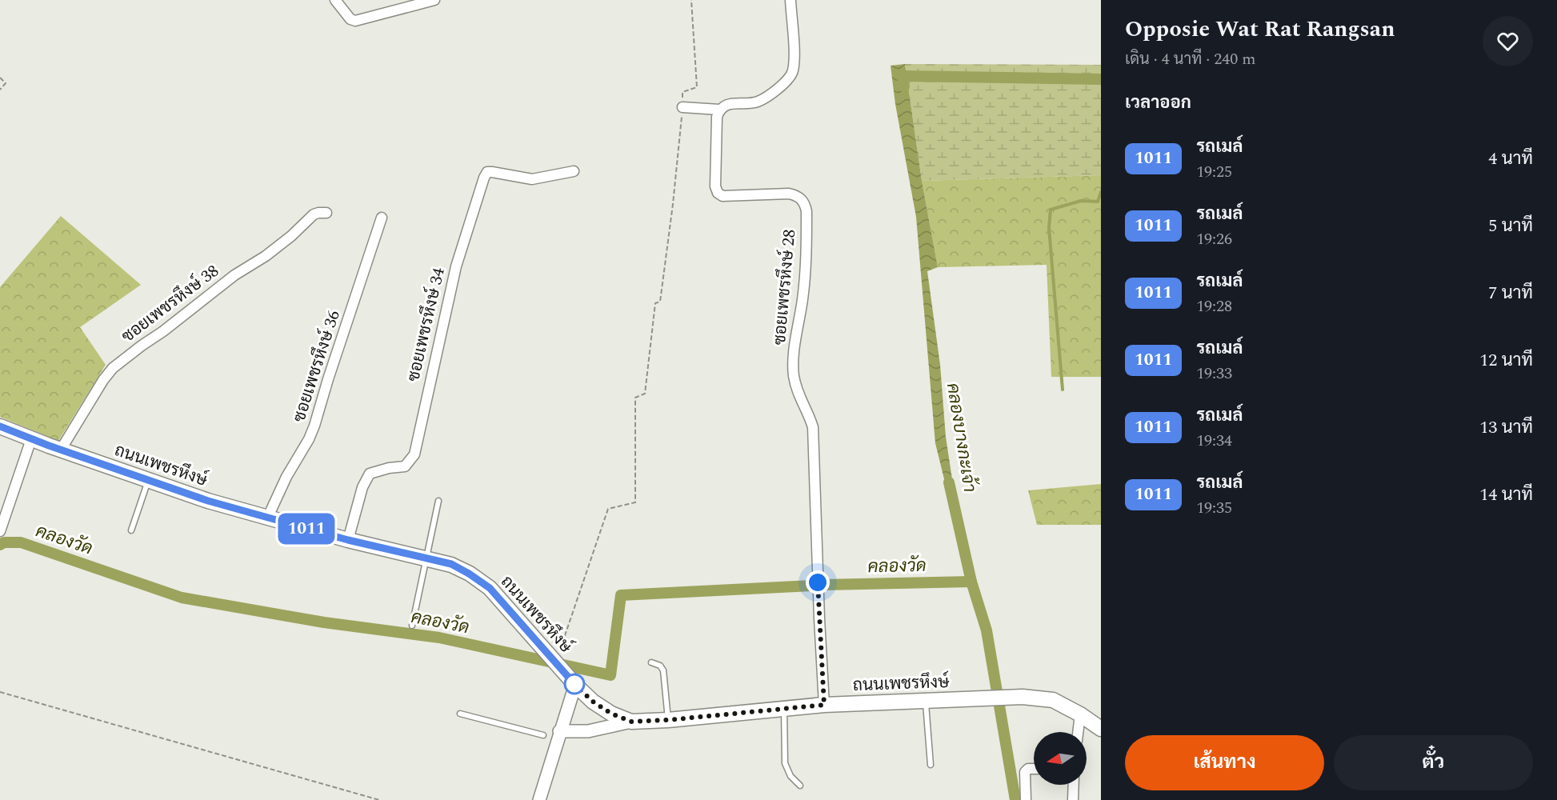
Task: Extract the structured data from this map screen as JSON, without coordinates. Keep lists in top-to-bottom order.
{
  "streets": {
    "main road": ["ถนนเพชรหึงษ์"],
    "street": [
      "ซอยเพชรหึงษ์ 28",
      "ซอยเพชรหึงษ์ 38",
      "ซอยเพชรหึงษ์ 34",
      "ซอยเพชรหึงษ์ 36"
    ]
  },
  "crossings": [
    ["ซอยเพชรหึงษ์ 28", "ถนนเพชรหึงษ์"],
    ["ซอยเพชรหึงษ์ 38", "ถนนเพชรหึงษ์"],
    ["ซอยเพชรหึงษ์ 34", "ถนนเพชรหึงษ์"],
    ["ซอยเพชรหึงษ์ 36", "ถนนเพชรหึงษ์"]
  ],
  "water": ["คลองบางกะเจ้า", "คลองวัด"],
  "lines": ["bus line 1011"],
  "north": "left",
  "page": {
    "on_map": "1011",
    "heading": [
      ["Opposie Wat Rat Rangsan", "เดิน · 4 นาที · 240 m"],
      "เวลาออก"
    ],
    "list": [
      {
        "mark": "1011",
        "name": "รถเมล์",
        "note": "19:25",
        "value": "4 นาที"
      },
      {
        "mark": "1011",
        "name": "รถเมล์",
        "note": "19:26",
        "value": "5 นาที"
      },
      {
        "mark": "1011",
        "name": "รถเมล์",
        "note": "19:28",
        "value": "7 นาที"
      },
      {
        "mark": "1011",
        "name": "รถเมล์",
        "note": "19:33",
        "value": "12 นาที"
      },
      {
        "mark": "1011",
        "name": "รถเมล์",
        "note": "19:34",
        "value": "13 นาที"
      },
      {
        "mark": "1011",
        "name": "รถเมล์",
        "note": "19:35",
        "value": "14 นาที"
      }
    ],
    "buttons": ["เส้นทาง", "ตั๋ว"]
  }
}
